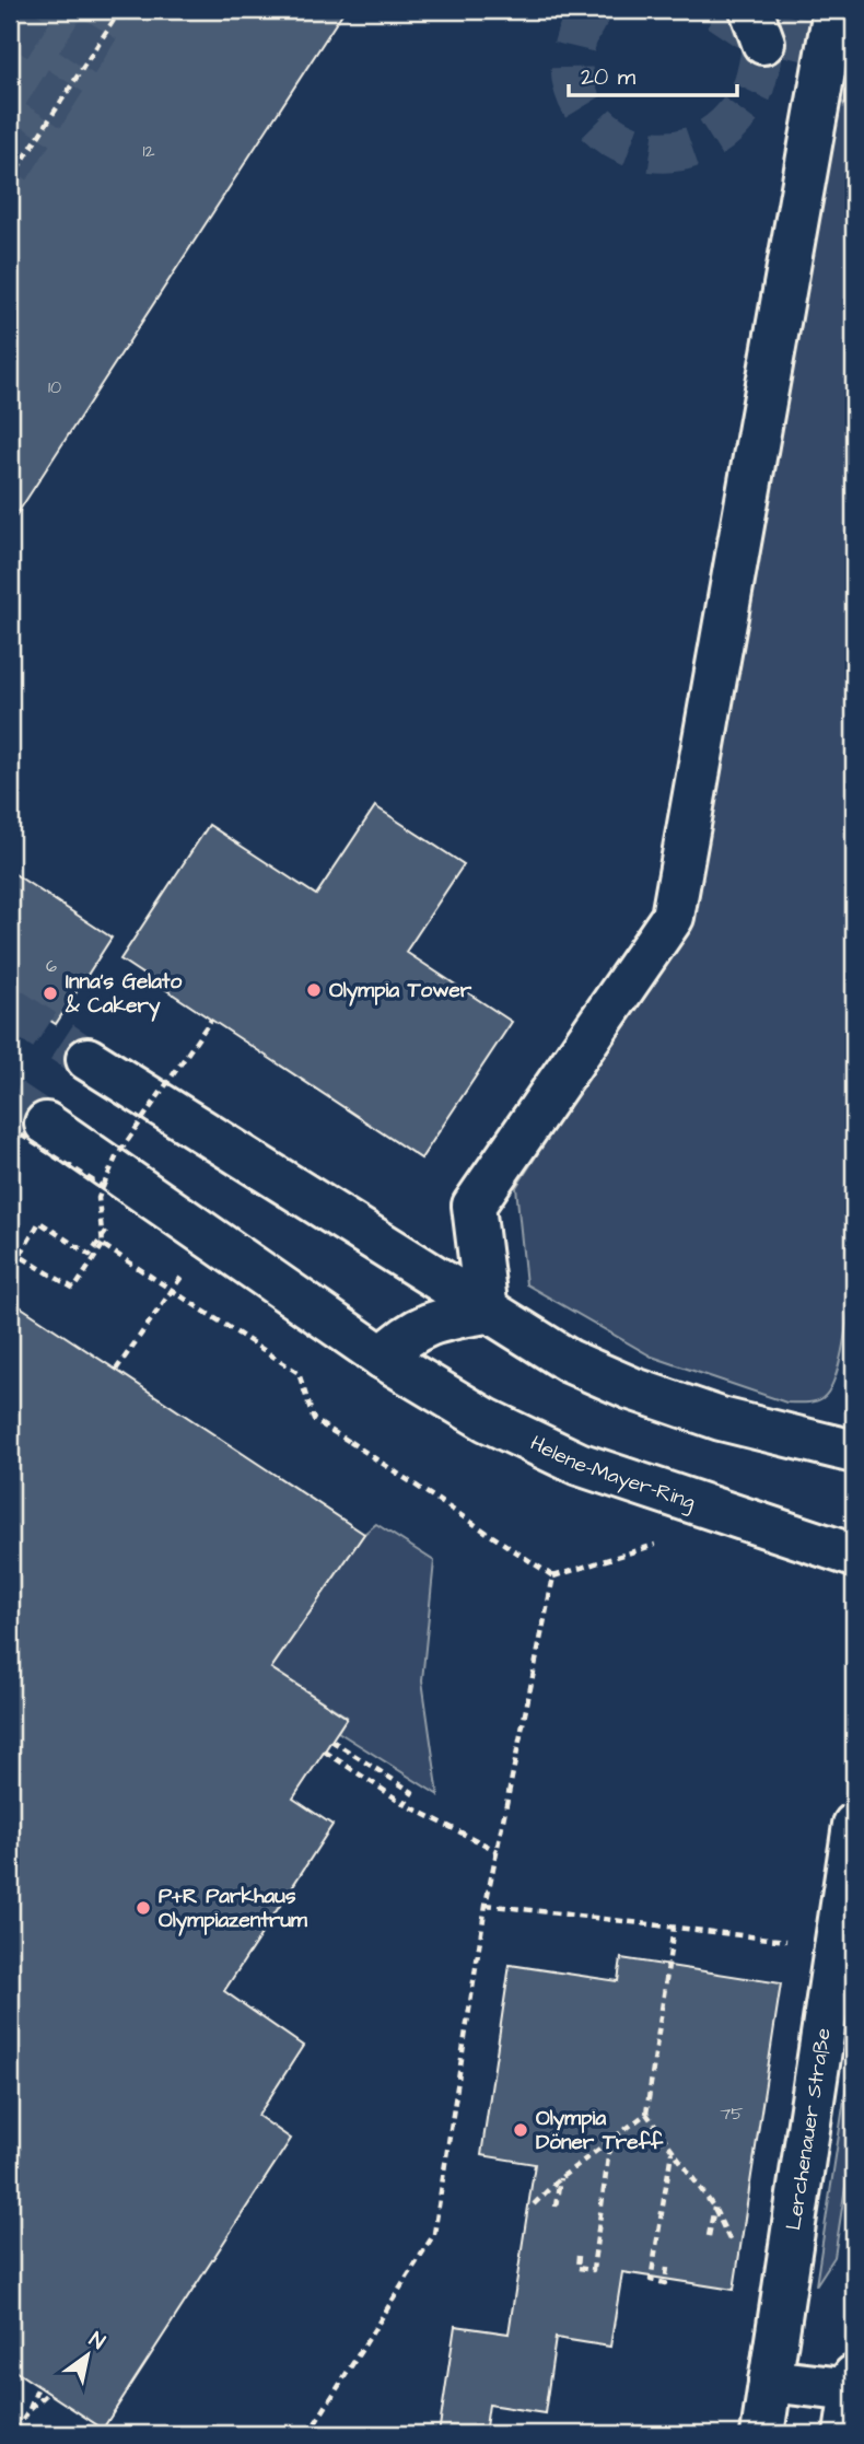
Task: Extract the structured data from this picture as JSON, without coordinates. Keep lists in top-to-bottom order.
{
  "streets": {
    "street": ["Helene-Mayer-Ring", "Lerchenauer Straße"]
  },
  "places": [
    "Olympia Tower",
    "Inna's Gelato & Cakery",
    "P+R Parkhaus Olympiazentrum",
    "Olympia Döner Treff"
  ],
  "house_numbers": [
    "12",
    "10",
    "6",
    "75"
  ],
  "scale_bar": "20 m",
  "north": "top right"
}
